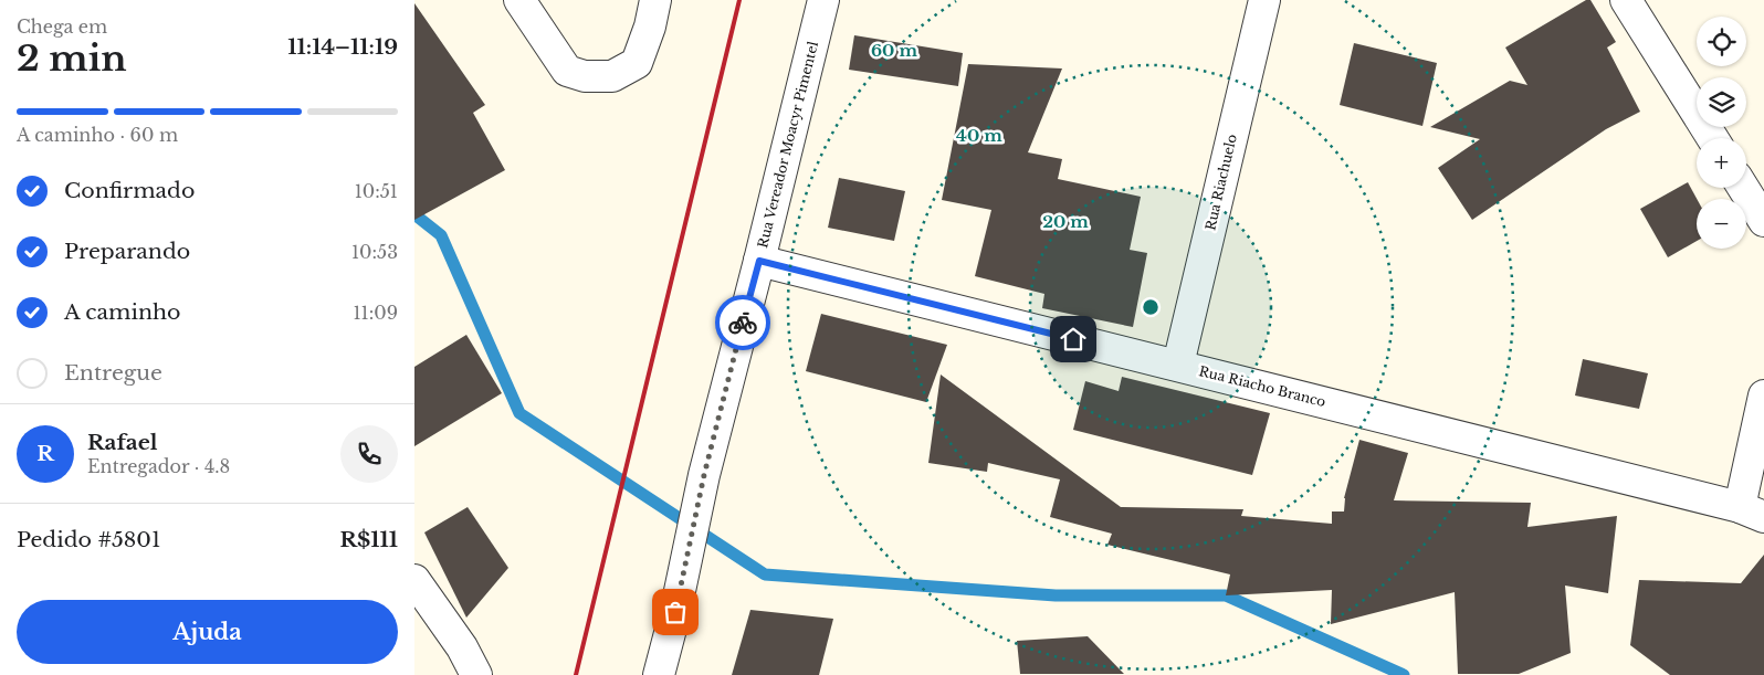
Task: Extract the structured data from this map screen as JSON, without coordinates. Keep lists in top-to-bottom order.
{
  "streets": {
    "street": ["Rua Vereador Moacyr Pimentel", "Rua Riachuelo", "Rua Riacho Branco"]
  },
  "crossings": [
    ["Rua Vereador Moacyr Pimentel", "Rua Riacho Branco"],
    ["Rua Riachuelo", "Rua Riacho Branco"]
  ],
  "page": {
    "heading": ["2 min", "Chega em", "11:14–11:19"],
    "panel": [
      "Rafael",
      "Entregador · 4.8",
      "Pedido #5801",
      "R$111"
    ],
    "map_buttons": ["+", "−"],
    "bar": "A caminho · 60 m",
    "list": [
      ["Confirmado", "10:51"],
      ["Preparando", "10:53"],
      ["A caminho", "11:09"],
      "Entregue"
    ],
    "round": "R",
    "buttons": "Ajuda"
  },
  "rings": ["60 m", "40 m", "20 m"]
}
